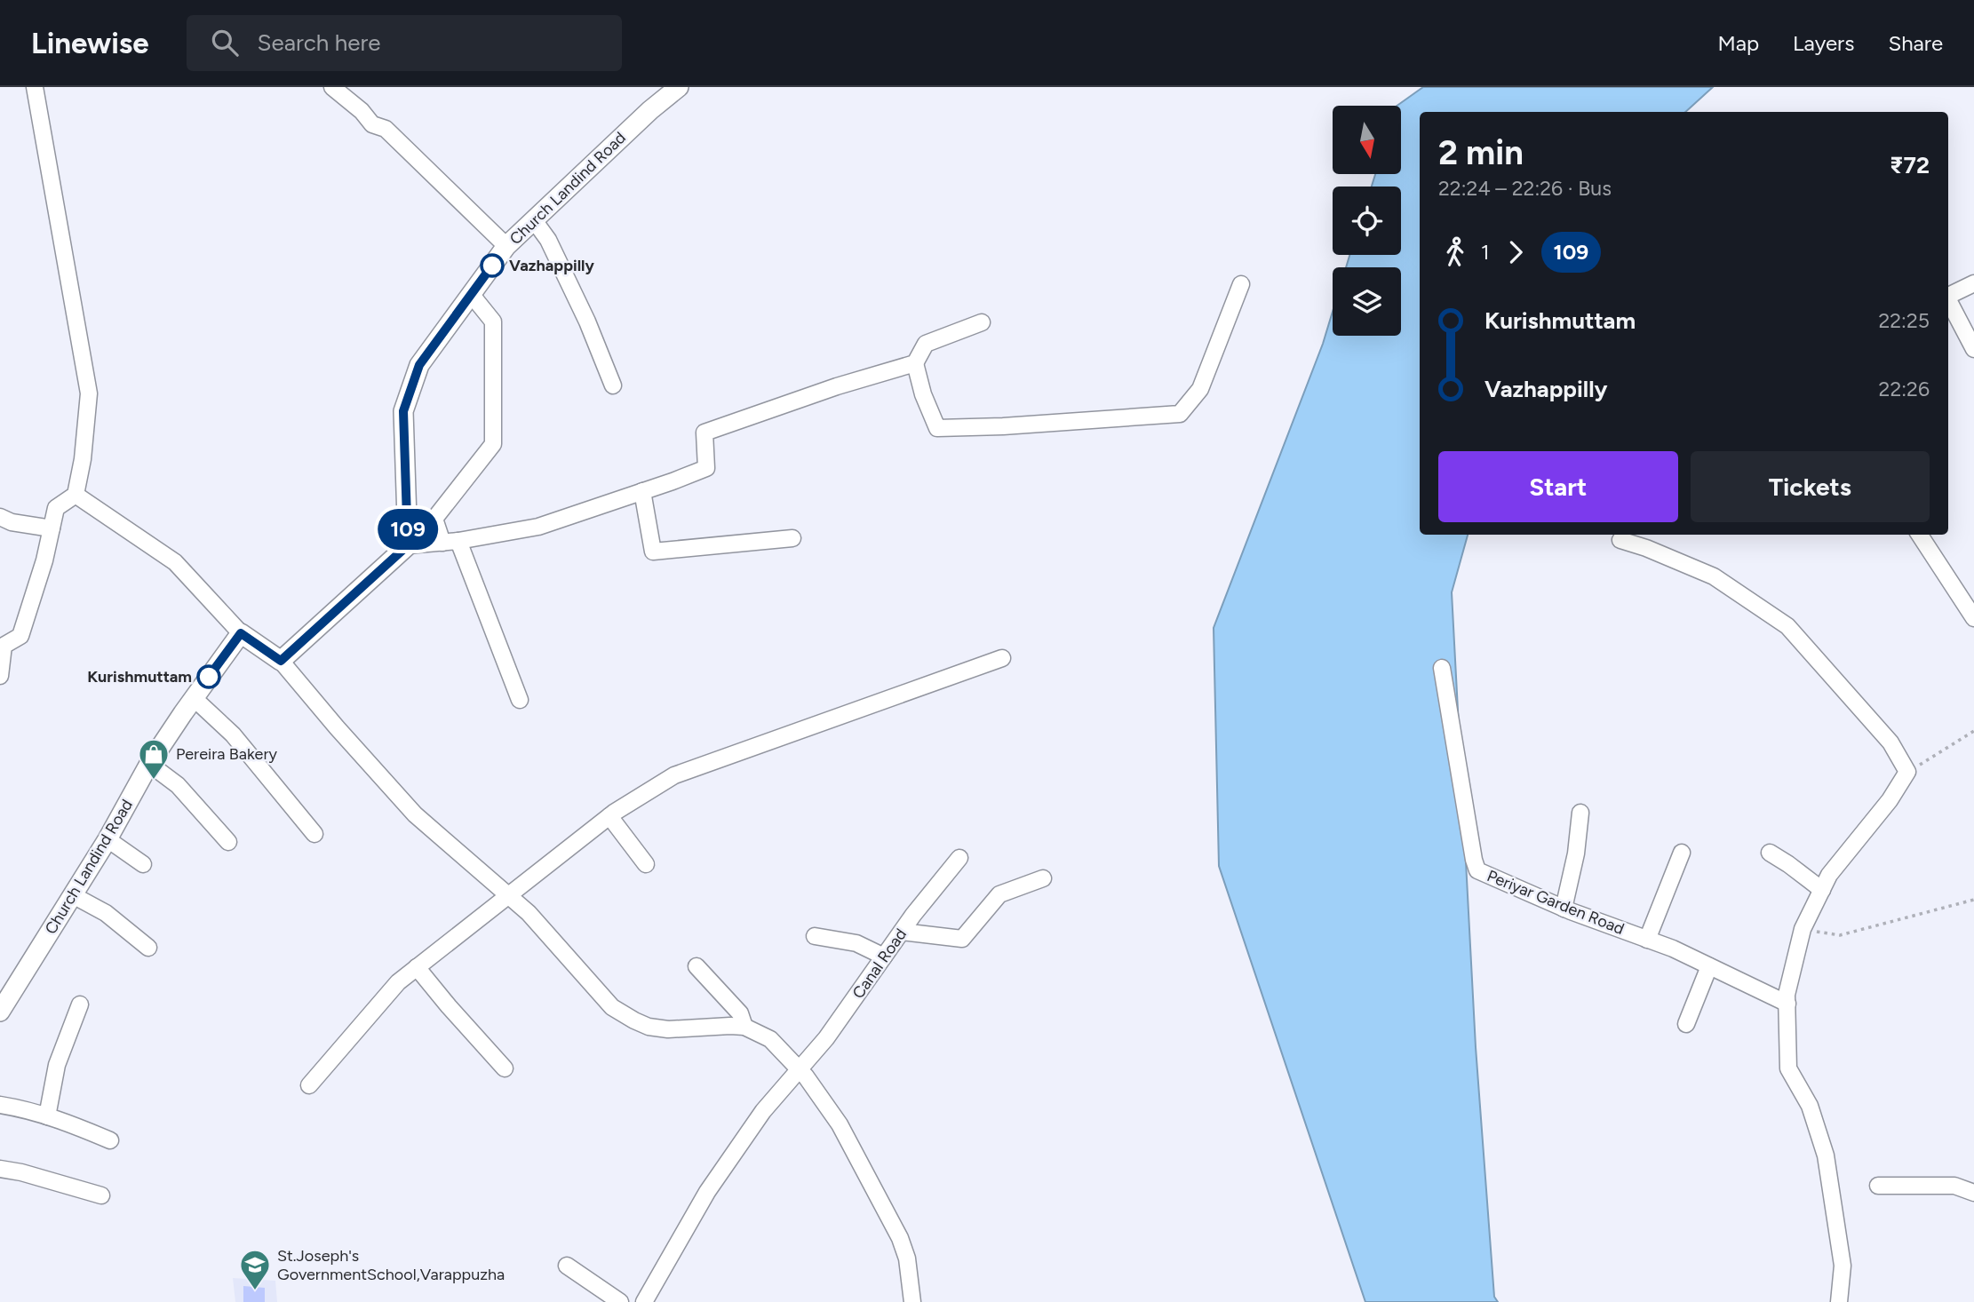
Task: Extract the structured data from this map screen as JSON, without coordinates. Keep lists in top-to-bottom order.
{
  "streets": {
    "main road": ["Church Landind Road"],
    "street": ["Periyar Garden Road", "Canal Road"]
  },
  "places": {
    "other": ["Vazhappilly", "Kurishmuttam"],
    "shop": ["Pereira Bakery"],
    "school or university": ["St.Joseph's GovernmentSchool,Varappuzha"]
  },
  "lines": ["bus line 109"],
  "north": "bottom",
  "page": {
    "header": "Linewise",
    "search": "Search here",
    "nav": ["Map", "Layers", "Share"],
    "on_map": "109",
    "heading": ["2 min", "22:24 – 22:26 · Bus", "₹72"],
    "legs": ["1", "109"],
    "list": [
      {
        "name": "Kurishmuttam",
        "value": "22:25"
      },
      {
        "name": "Vazhappilly",
        "value": "22:26"
      }
    ],
    "buttons": ["Start", "Tickets"]
  }
}
